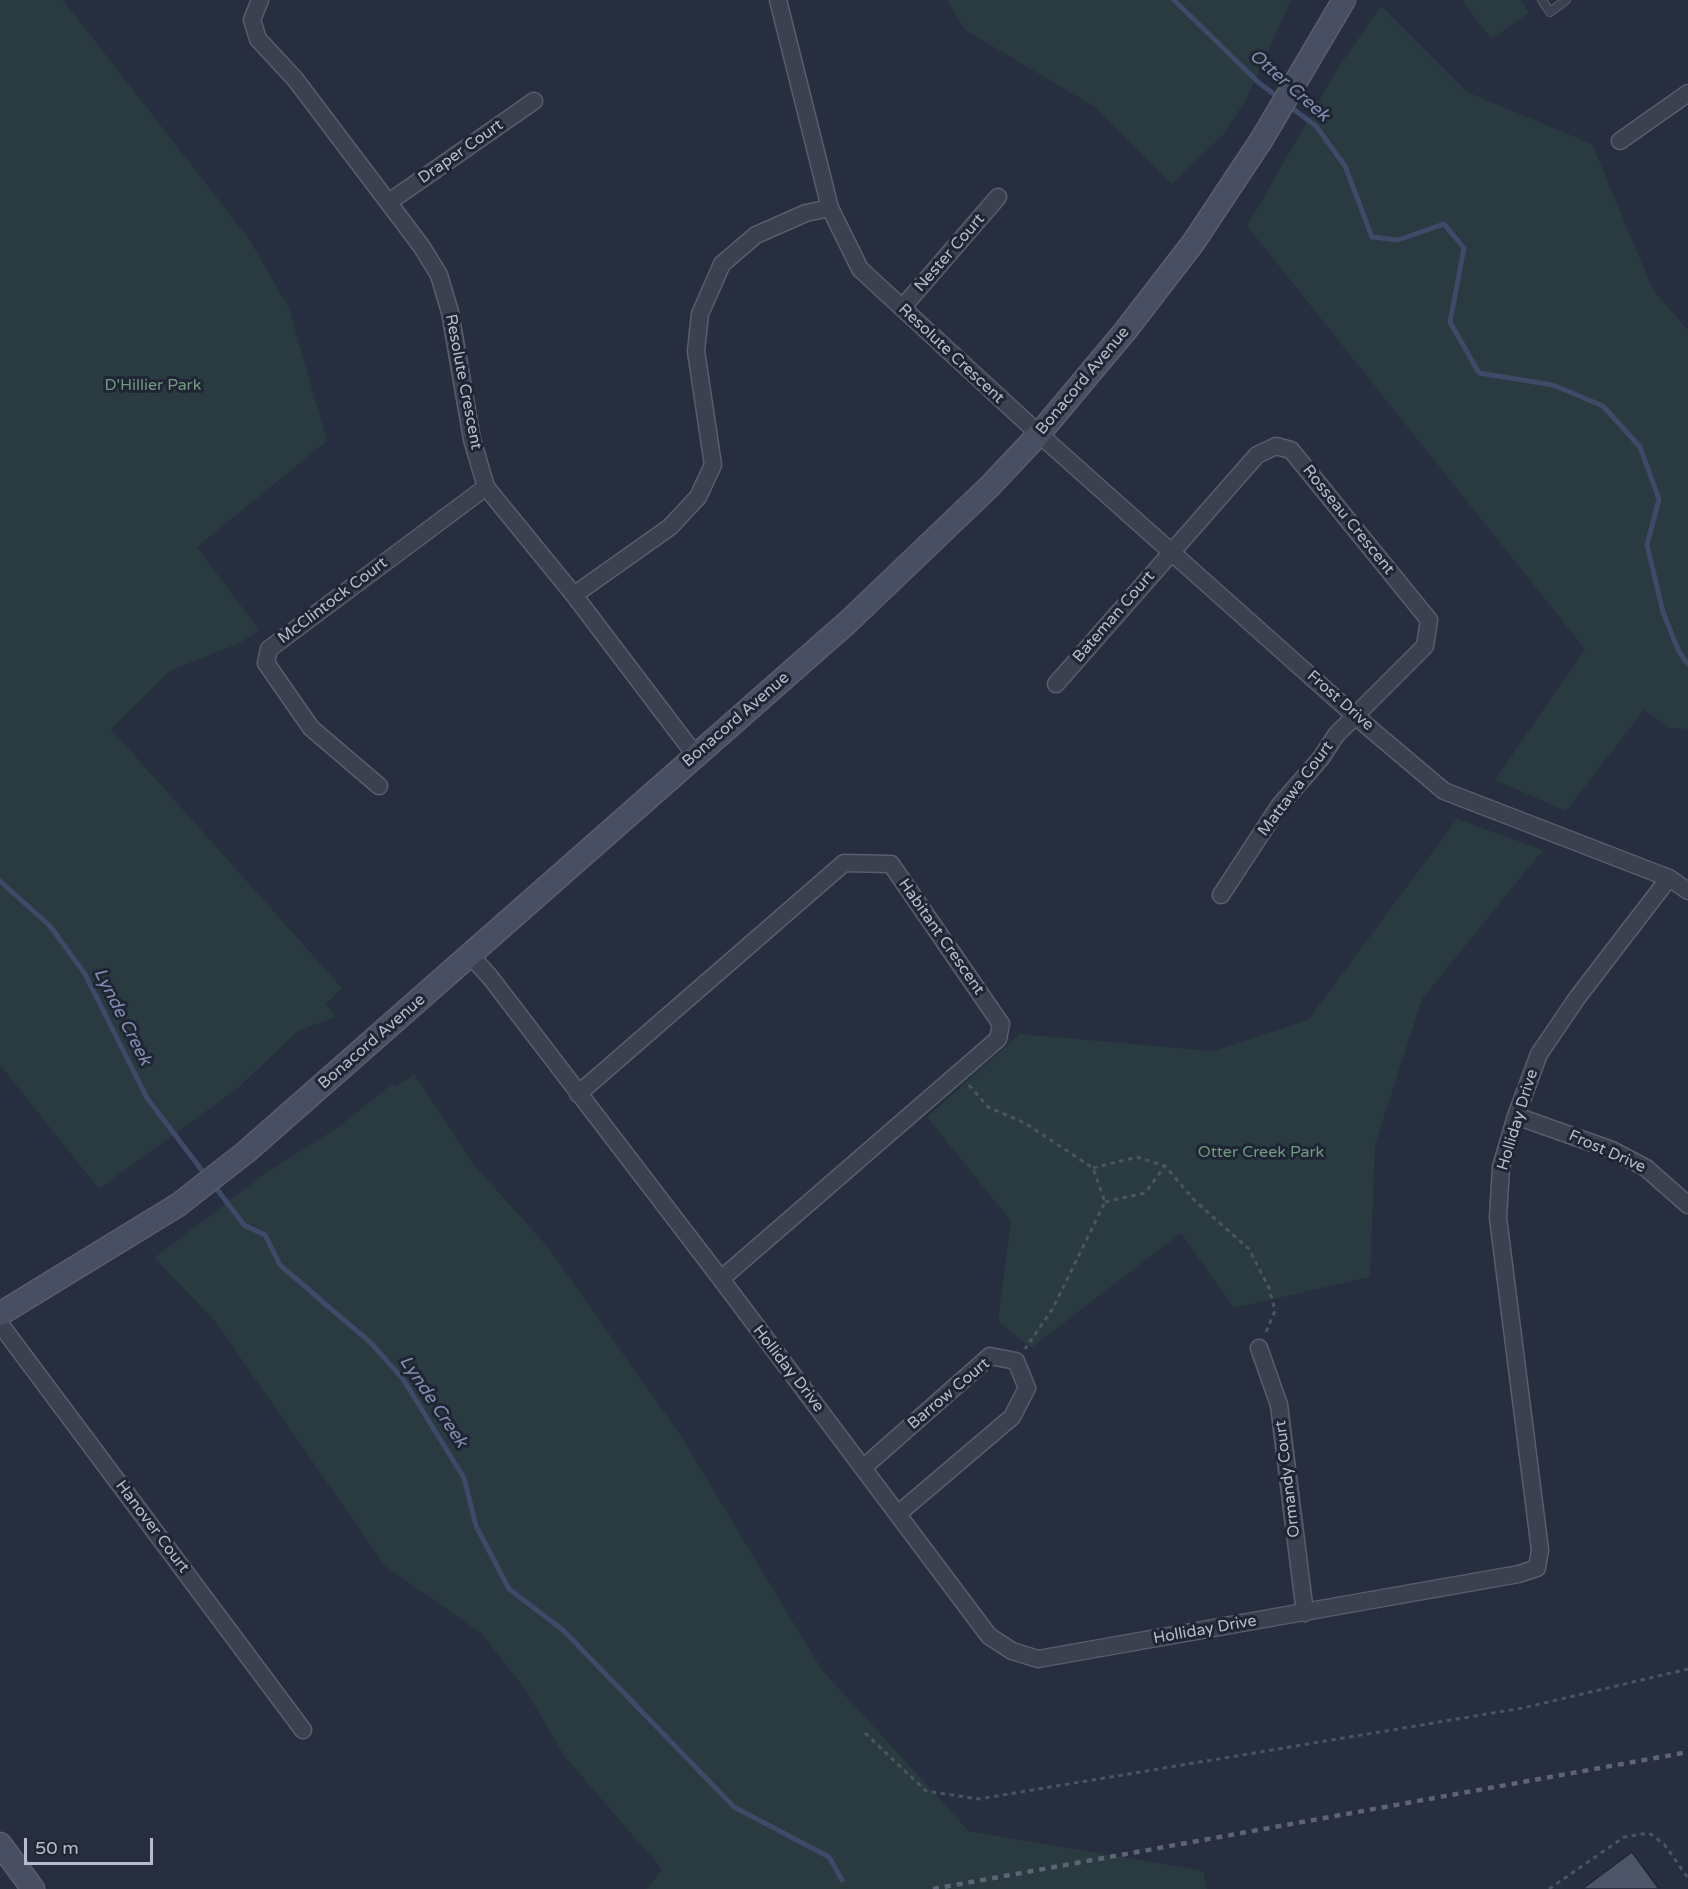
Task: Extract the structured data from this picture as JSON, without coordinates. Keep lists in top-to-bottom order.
{
  "streets": {
    "street": [
      "Draper Court",
      "Nester Court",
      "Resolute Crescent",
      "Bonacord Avenue",
      "Rosseau Crescent",
      "McClintock Court",
      "Bateman Court",
      "Frost Drive",
      "Mattawa Court",
      "Habitant Crescent",
      "Holliday Drive",
      "Barrow Court",
      "Ormandy Court",
      "Hanover Court"
    ]
  },
  "crossings": [
    ["Draper Court", "Resolute Crescent"],
    ["Nester Court", "Resolute Crescent"],
    ["Resolute Crescent", "Bonacord Avenue"],
    ["Resolute Crescent", "McClintock Court"],
    ["Resolute Crescent", "Frost Drive"],
    ["Bonacord Avenue", "Frost Drive"],
    ["Bonacord Avenue", "Holliday Drive"],
    ["Rosseau Crescent", "Bateman Court"],
    ["Rosseau Crescent", "Frost Drive"],
    ["Rosseau Crescent", "Mattawa Court"],
    ["Bateman Court", "Frost Drive"],
    ["Frost Drive", "Mattawa Court"],
    ["Frost Drive", "Holliday Drive"],
    ["Habitant Crescent", "Holliday Drive"],
    ["Holliday Drive", "Barrow Court"],
    ["Holliday Drive", "Ormandy Court"]
  ],
  "water": ["Otter Creek", "Lynde Creek"],
  "parks": ["D'Hillier Park", "Otter Creek Park"],
  "scale_bar": "50 m"
}
